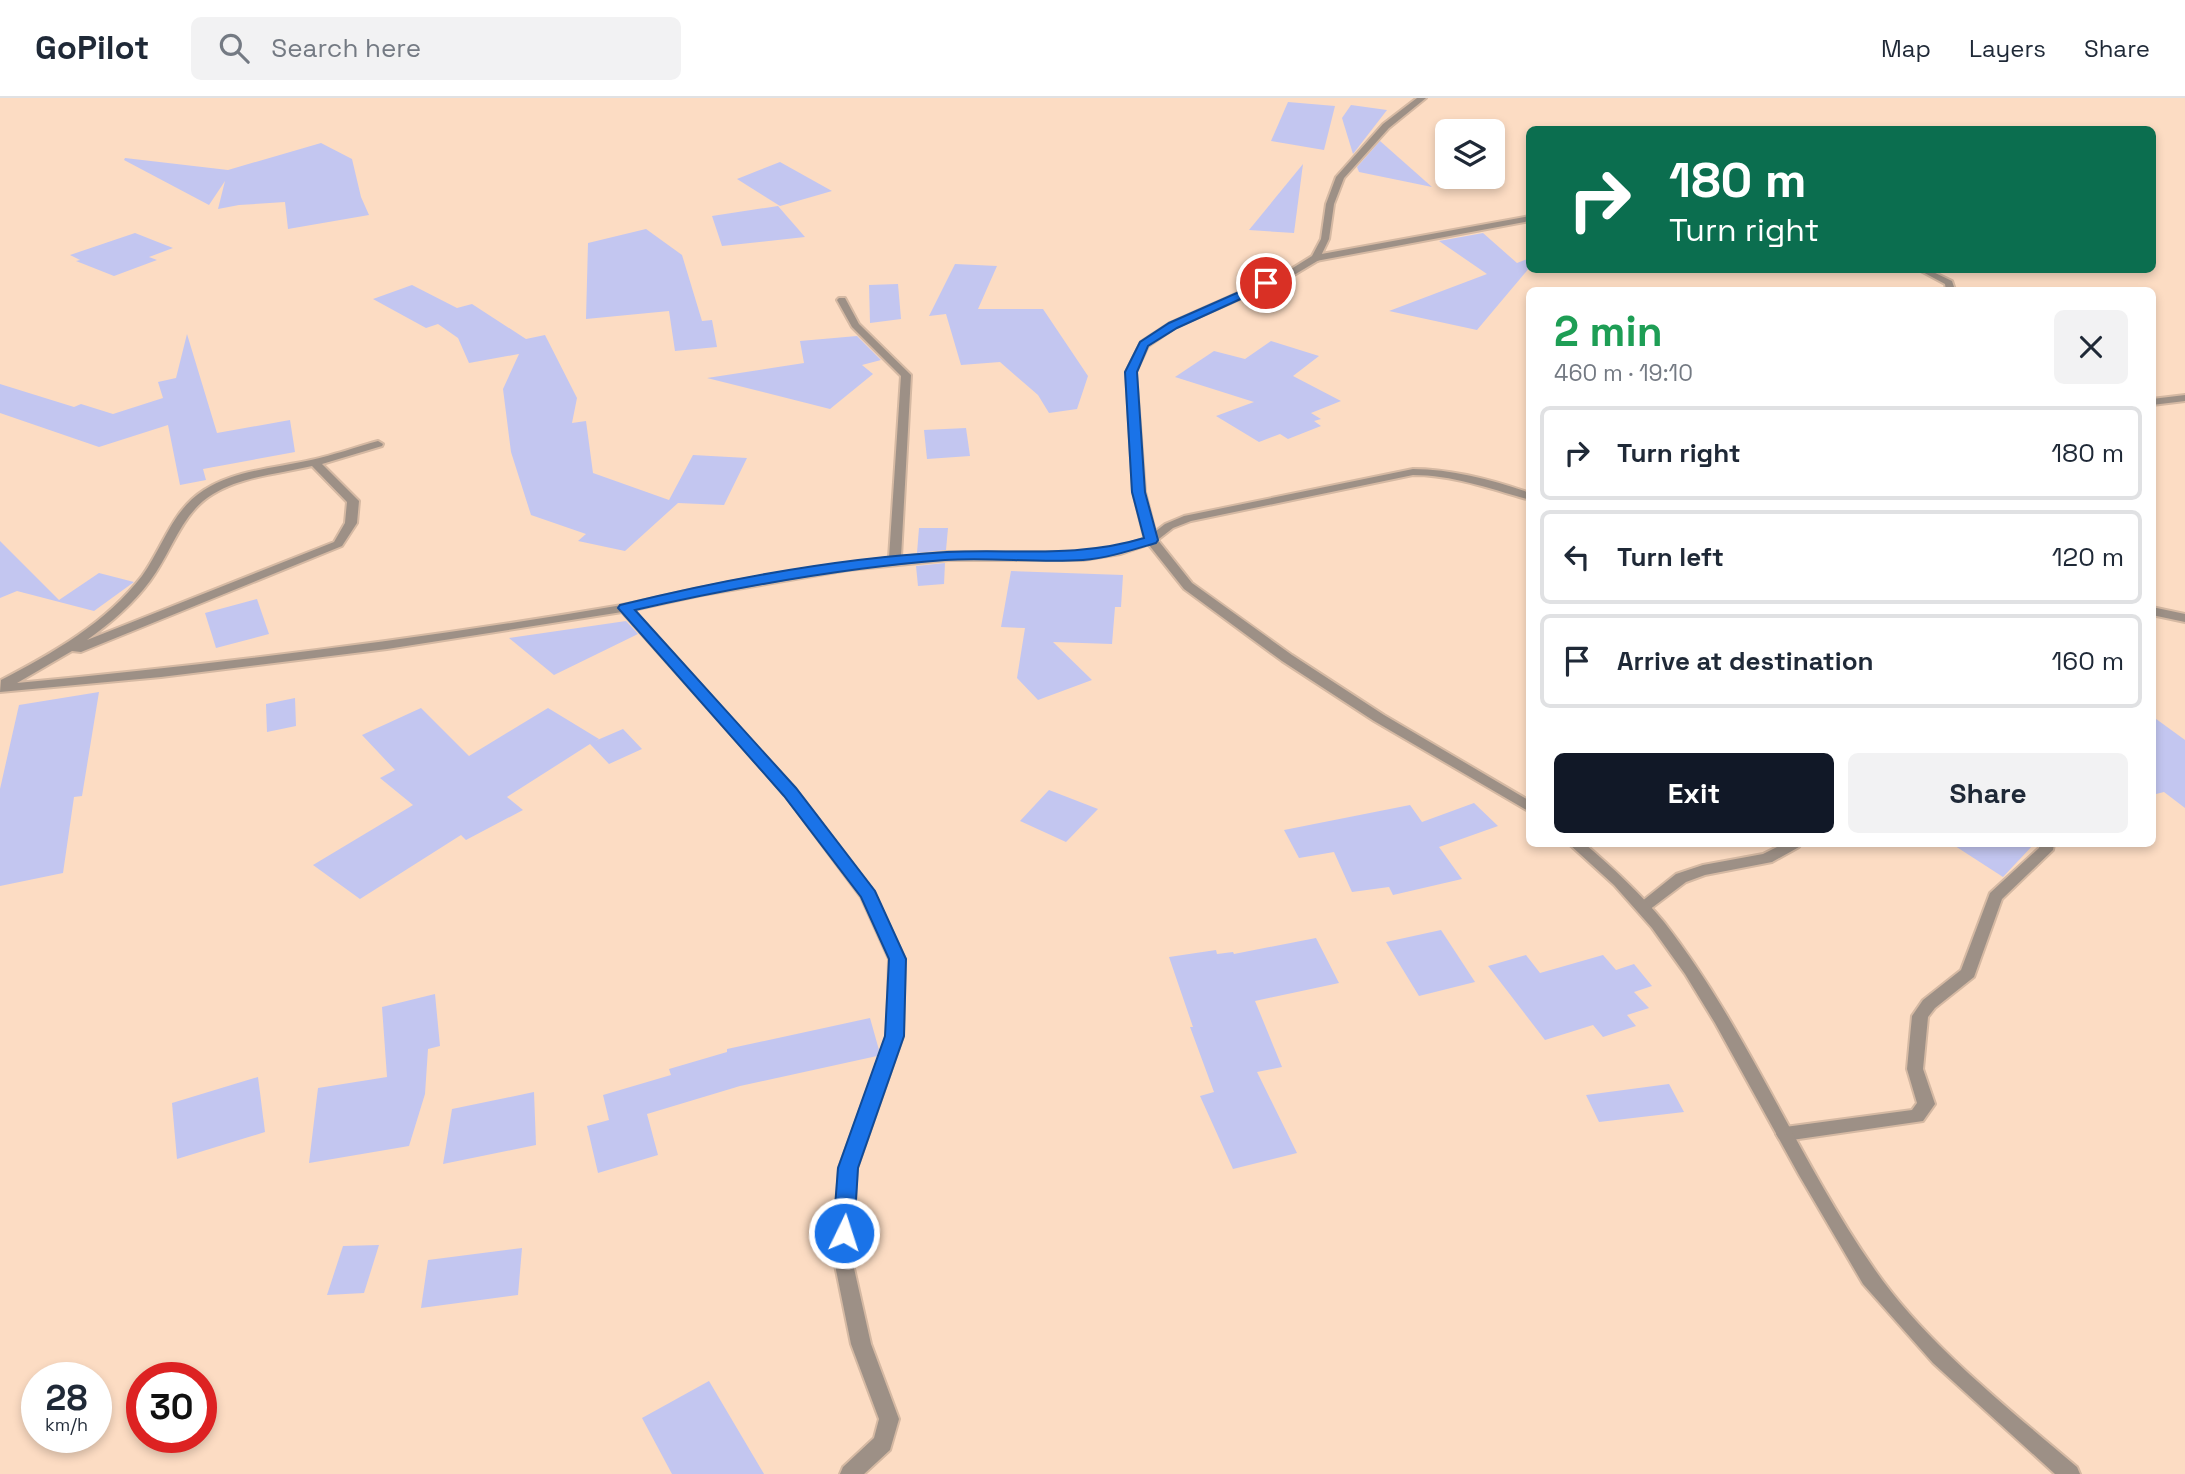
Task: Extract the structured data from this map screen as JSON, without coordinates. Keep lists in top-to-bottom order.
{
  "page": {
    "header": "GoPilot",
    "search": "Search here",
    "nav": ["Map", "Layers", "Share"],
    "turn": ["180 m", "Turn right"],
    "heading": ["2 min", "460 m · 19:10"],
    "list": [
      {
        "name": "Turn right",
        "value": "180 m"
      },
      {
        "name": "Turn left",
        "value": "120 m"
      },
      {
        "name": "Arrive at destination",
        "value": "160 m"
      }
    ],
    "buttons": ["Exit", "Share"],
    "speed": "28 km/h",
    "limit": "30"
  }
}
